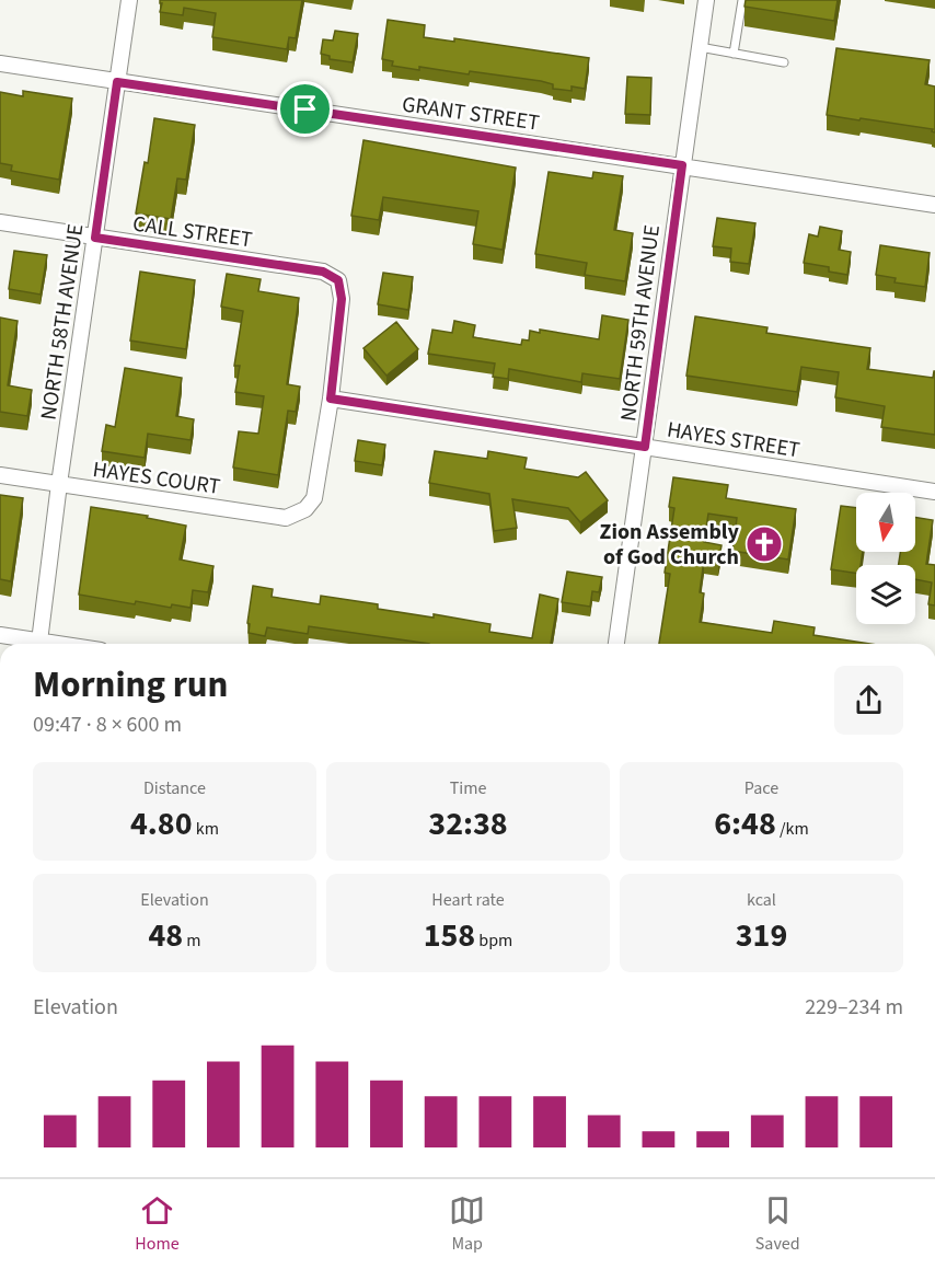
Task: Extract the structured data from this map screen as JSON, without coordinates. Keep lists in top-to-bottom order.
{
  "streets": {
    "street": [
      "GRANT STREET",
      "CALL STREET",
      "NORTH 58TH AVENUE",
      "NORTH 59TH AVENUE",
      "HAYES STREET",
      "HAYES COURT"
    ]
  },
  "crossings": [
    ["GRANT STREET", "NORTH 58TH AVENUE"],
    ["GRANT STREET", "NORTH 59TH AVENUE"],
    ["CALL STREET", "NORTH 58TH AVENUE"],
    ["CALL STREET", "HAYES STREET"],
    ["CALL STREET", "HAYES COURT"],
    ["NORTH 58TH AVENUE", "HAYES COURT"],
    ["NORTH 59TH AVENUE", "HAYES STREET"],
    ["HAYES STREET", "HAYES COURT"]
  ],
  "places": {
    "church": ["Zion Assembly of God Church"]
  },
  "north": "bottom",
  "page": {
    "heading": ["Morning run", "09:47 · 8 × 600 m"],
    "stats": [
      ["Distance", "4.80 km"],
      ["Time", "32:38"],
      ["Pace", "6:48 /km"],
      ["Elevation", "48 m"],
      ["Heart rate", "158 bpm"],
      ["kcal", "319"]
    ],
    "chart": ["Elevation", "229–234 m"],
    "tabs": ["Home", "Map", "Saved"]
  }
}
